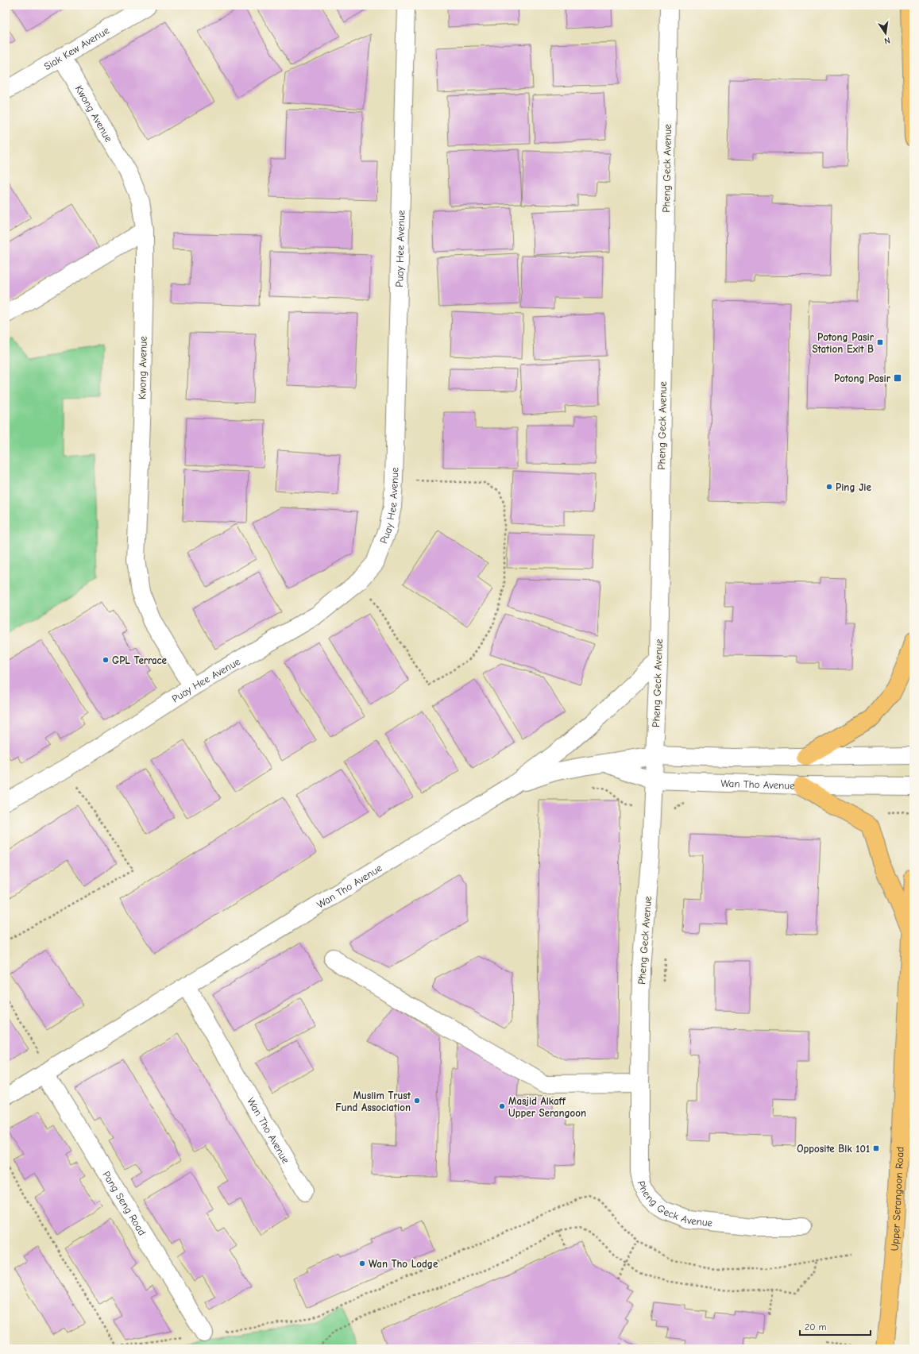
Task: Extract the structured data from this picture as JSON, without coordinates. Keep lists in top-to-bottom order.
{
  "streets": {
    "main road": ["Upper Serangoon Road"],
    "street": [
      "Siak Kew Avenue",
      "Kwong Avenue",
      "Pheng Geck Avenue",
      "Puay Hee Avenue",
      "Wan Tho Avenue",
      "Pang Seng Road"
    ]
  },
  "crossings": [
    ["Siak Kew Avenue", "Kwong Avenue"],
    ["Kwong Avenue", "Puay Hee Avenue"],
    ["Pheng Geck Avenue", "Wan Tho Avenue"],
    ["Wan Tho Avenue", "Pang Seng Road"]
  ],
  "places": {
    "transit": ["Potong Pasir Station Exit B", "Potong Pasir", "Opposite Blk 101"],
    "other": [
      "Ping Jie",
      "GPL Terrace",
      "Muslim Trust Fund Association",
      "Masjid Alkaff Upper Serangoon",
      "Wan Tho Lodge"
    ]
  },
  "scale_bar": "20 m",
  "north": "bottom"
}
